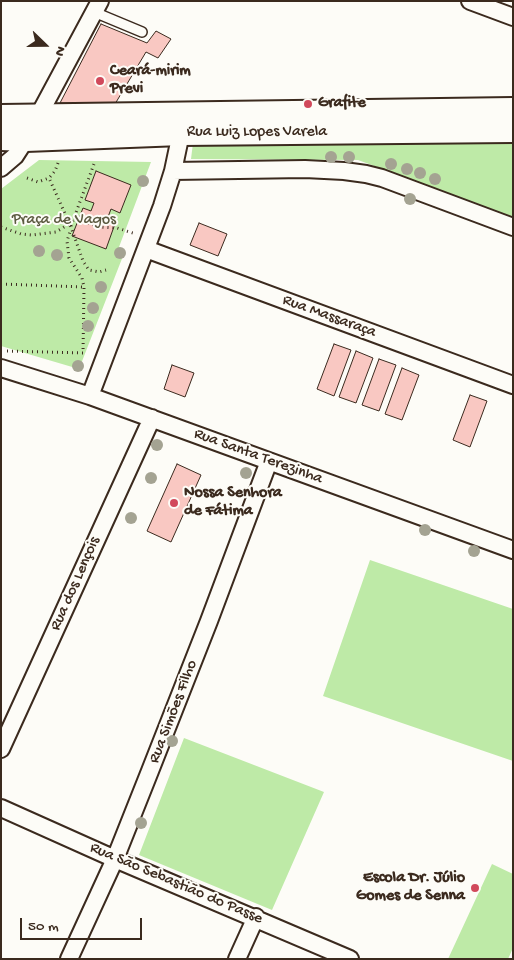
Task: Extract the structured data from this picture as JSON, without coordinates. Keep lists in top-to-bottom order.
{
  "streets": {
    "main road": ["Rua Luiz Lopes Varela"],
    "street": [
      "Rua Massaraça",
      "Rua Santa Terezinha",
      "Rua dos Lençois",
      "Rua Simões Filho",
      "Rua São Sebastião do Passe"
    ]
  },
  "crossings": [
    ["Rua Santa Terezinha", "Rua dos Lençois"],
    ["Rua Santa Terezinha", "Rua Simões Filho"],
    ["Rua Simões Filho", "Rua São Sebastião do Passe"]
  ],
  "parks": ["Praça de Vagos"],
  "places": [
    "Ceará-mirim Previ",
    "Grafite",
    "Nossa Senhora de Fátima",
    "Escola Dr. Júlio Gomes de Senna"
  ],
  "scale_bar": "50 m",
  "north": "right"
}
